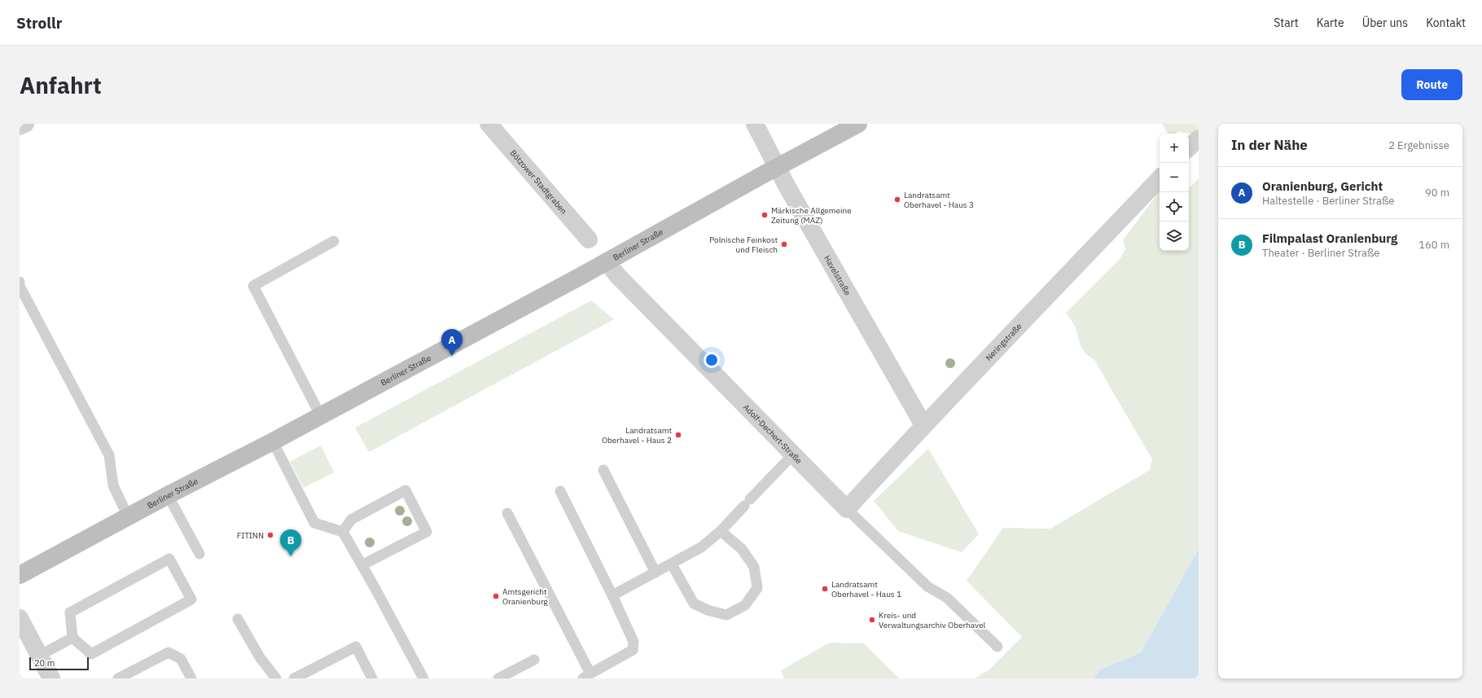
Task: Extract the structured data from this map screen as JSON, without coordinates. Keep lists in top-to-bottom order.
{
  "streets": {
    "main road": ["Berliner Straße"],
    "street": [
      "Bötzower Stadtgraben",
      "Havelstraße",
      "Neringstraße",
      "Adolf-Dechert-Straße"
    ]
  },
  "crossings": [
    ["Berliner Straße", "Havelstraße"],
    ["Berliner Straße", "Adolf-Dechert-Straße"],
    ["Havelstraße", "Neringstraße"],
    ["Neringstraße", "Adolf-Dechert-Straße"]
  ],
  "places": [
    "Landratsamt Oberhavel - Haus 3",
    "Märkische Allgemeine Zeitung (MAZ)",
    "Polnische Feinkost und Fleisch",
    "Landratsamt Oberhavel - Haus 2",
    "FITINN",
    "Landratsamt Oberhavel - Haus 1",
    "Amtsgericht Oranienburg",
    "Kreis- und Verwaltungsarchiv Oberhavel"
  ],
  "scale_bar": "20 m",
  "page": {
    "header": "Strollr",
    "nav": [
      "Start",
      "Karte",
      "Über uns",
      "Kontakt"
    ],
    "buttons": "Route",
    "title": "Anfahrt",
    "heading": ["In der Nähe", "2 Ergebnisse"],
    "map_buttons": ["+", "−"],
    "list": [
      {
        "mark": "A",
        "name": "Oranienburg, Gericht",
        "note": "Haltestelle · Berliner Straße",
        "value": "90 m"
      },
      {
        "mark": "B",
        "name": "Filmpalast Oranienburg",
        "note": "Theater · Berliner Straße",
        "value": "160 m"
      }
    ],
    "pins": ["A", "B"],
    "scale": "20 m"
  }
}
